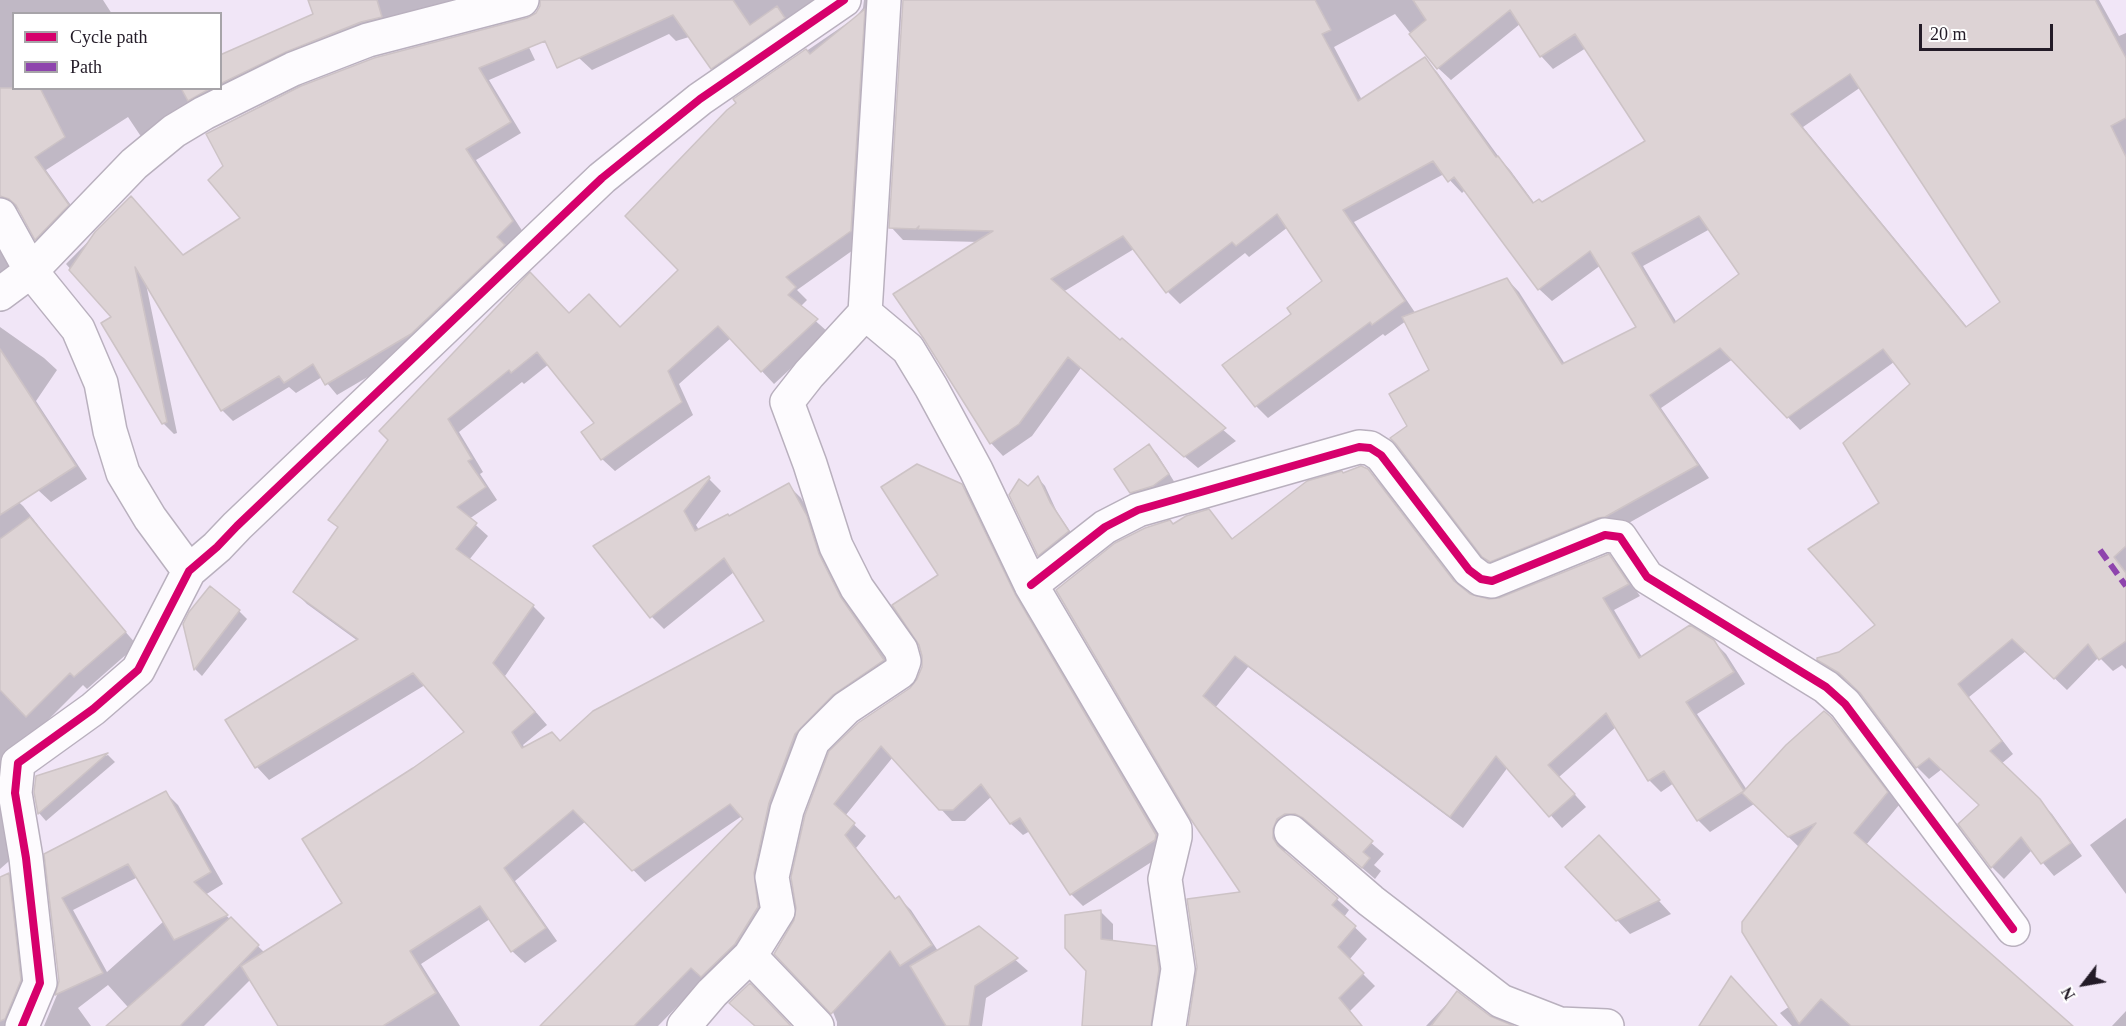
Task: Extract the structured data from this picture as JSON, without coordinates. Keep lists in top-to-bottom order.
{
  "legend": ["Cycle path", "Path"],
  "scale_bar": "20 m",
  "north": "bottom left"
}
